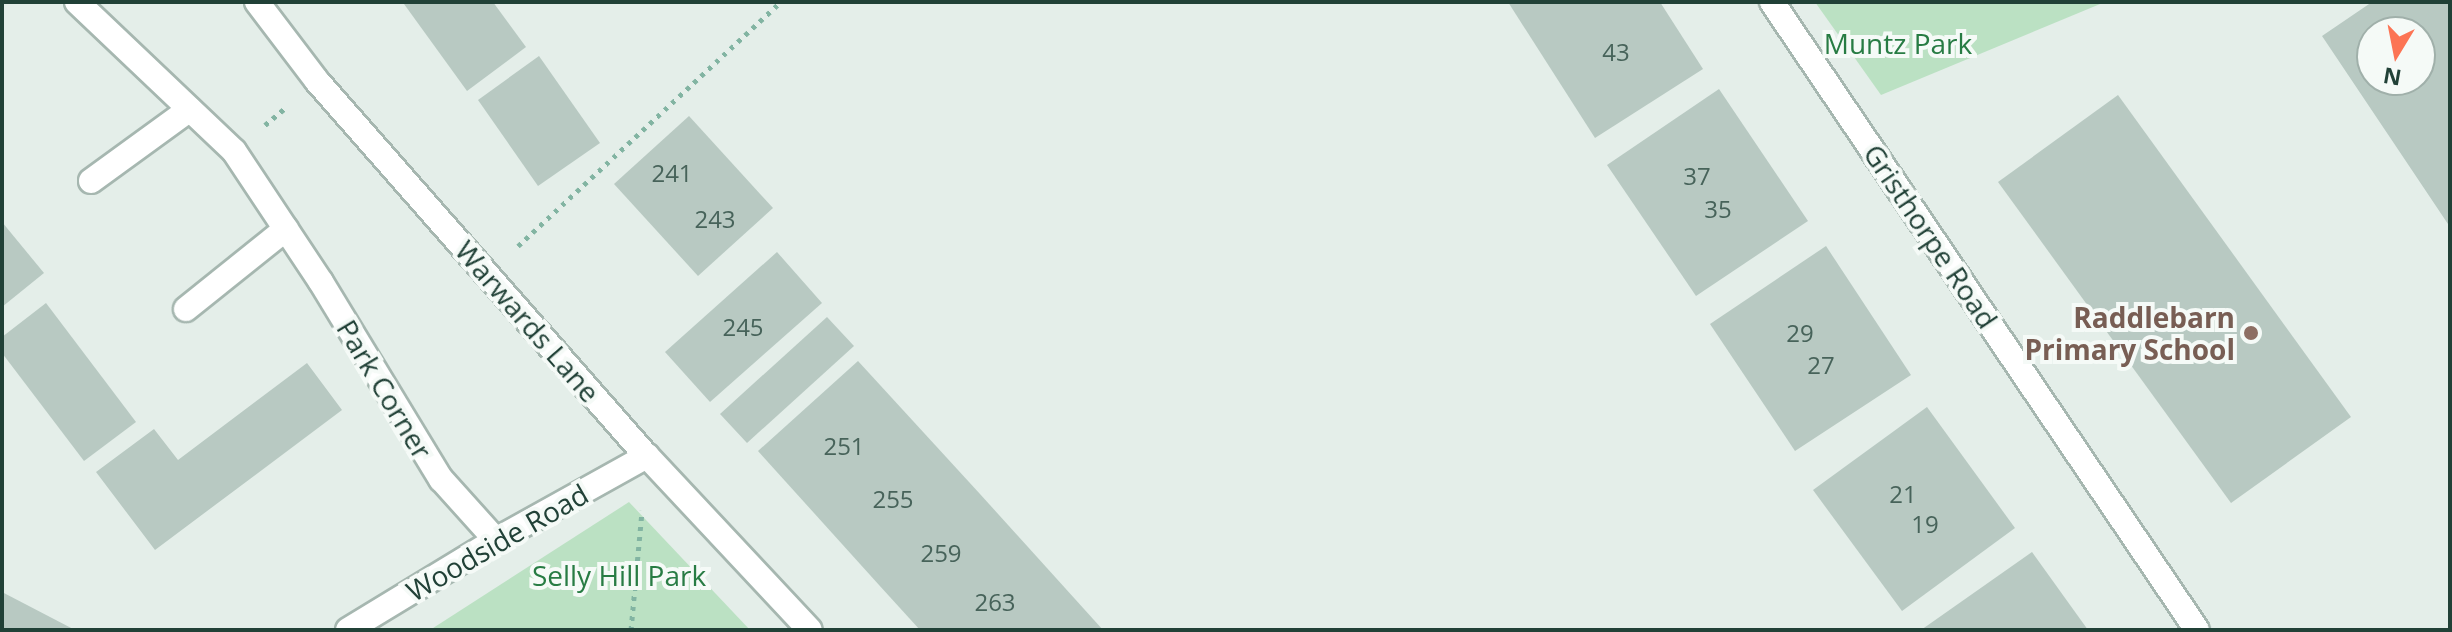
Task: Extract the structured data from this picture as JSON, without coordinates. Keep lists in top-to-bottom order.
{
  "streets": {
    "street": [
      "Gristhorpe Road",
      "Warwards Lane",
      "Park Corner",
      "Woodside Road"
    ]
  },
  "crossings": [
    ["Warwards Lane", "Woodside Road"],
    ["Park Corner", "Woodside Road"]
  ],
  "parks": ["Muntz Park", "Selly Hill Park"],
  "places": ["Raddlebarn Primary School"],
  "house_numbers": [
    "43",
    "241",
    "37",
    "35",
    "243",
    "245",
    "29",
    "27",
    "251",
    "21",
    "255",
    "19",
    "259",
    "263"
  ],
  "north": "bottom"
}
